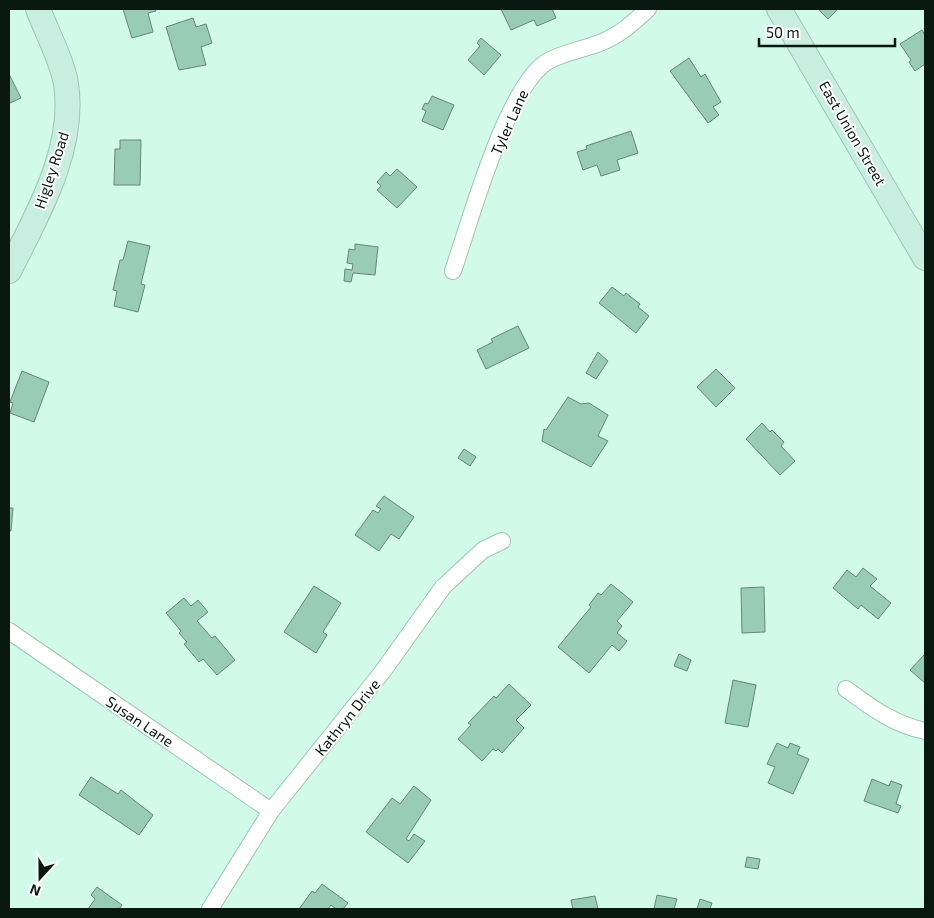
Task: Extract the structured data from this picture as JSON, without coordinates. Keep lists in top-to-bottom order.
{
  "streets": {
    "street": [
      "Tyler Lane",
      "East Union Street",
      "Higley Road",
      "Kathryn Drive",
      "Susan Lane"
    ]
  },
  "crossings": [
    ["Kathryn Drive", "Susan Lane"]
  ],
  "scale_bar": "50 m",
  "north": "bottom"
}
